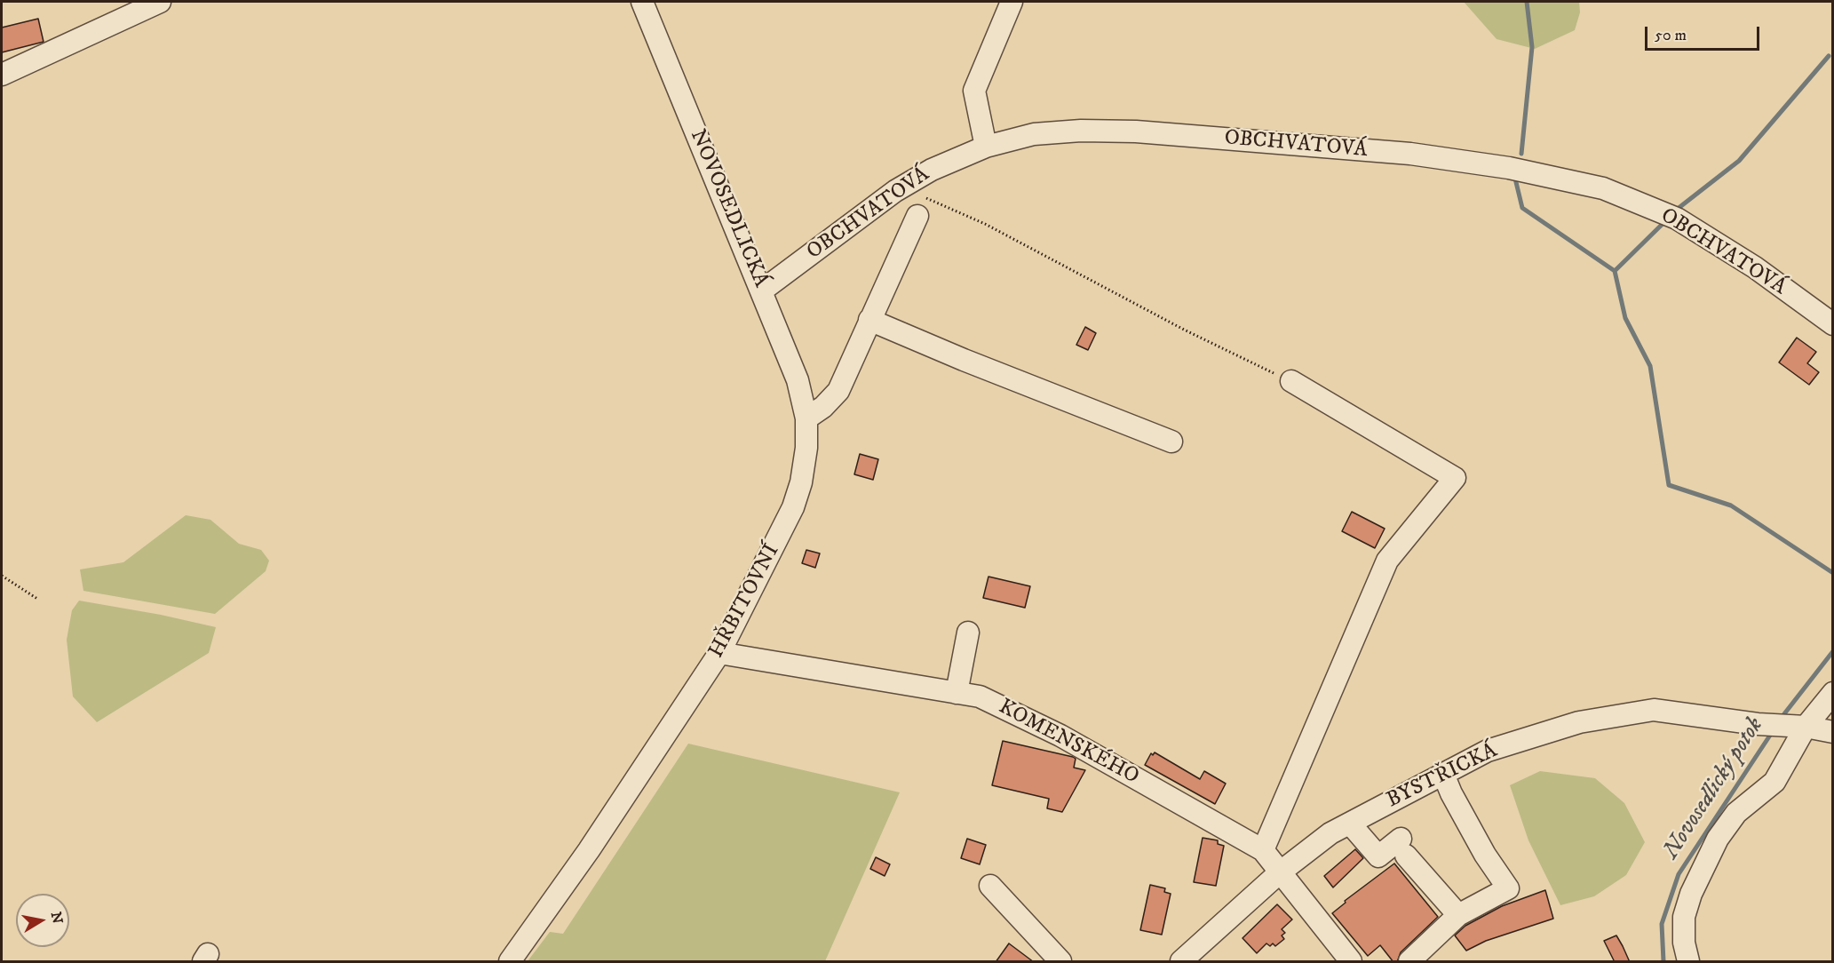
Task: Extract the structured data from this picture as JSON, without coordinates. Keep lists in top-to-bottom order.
{
  "streets": {
    "street": [
      "OBCHVATOVÁ",
      "NOVOSEDLICKÁ",
      "HŘBITOVNÍ",
      "KOMENSKÉHO",
      "BYSTŘICKÁ"
    ]
  },
  "crossings": [
    ["OBCHVATOVÁ", "NOVOSEDLICKÁ"],
    ["NOVOSEDLICKÁ", "HŘBITOVNÍ"],
    ["HŘBITOVNÍ", "KOMENSKÉHO"],
    ["KOMENSKÉHO", "BYSTŘICKÁ"]
  ],
  "water": ["Novosedlický potok"],
  "scale_bar": "50 m",
  "north": "right"
}
